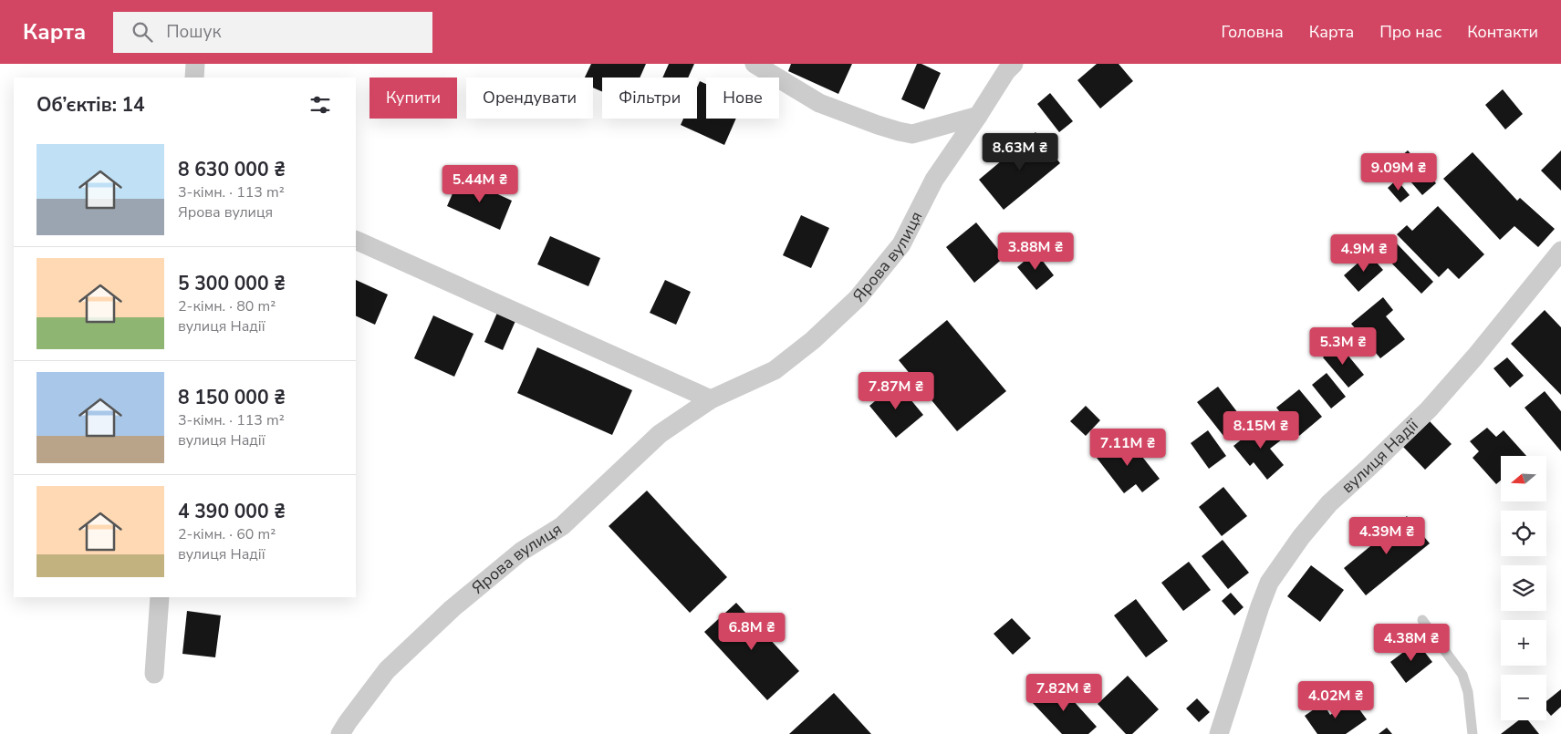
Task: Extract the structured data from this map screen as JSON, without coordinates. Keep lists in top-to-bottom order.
{
  "streets": {
    "street": ["Ярова вулиця", "вулиця Надії"]
  },
  "north": "left",
  "page": {
    "header": "Карта",
    "search": "Пошук",
    "nav": [
      "Головна",
      "Карта",
      "Про нас",
      "Контакти"
    ],
    "chip": [
      "Купити",
      "Орендувати",
      "Фільтри",
      "Нове"
    ],
    "heading": "Об’єктів: 14",
    "list": [
      {
        "name": "8 630 000 ₴",
        "note": "3-кімн. · 113 m² · Ярова вулиця"
      },
      {
        "name": "5 300 000 ₴",
        "note": "2-кімн. · 80 m² · вулиця Надії"
      },
      {
        "name": "8 150 000 ₴",
        "note": "3-кімн. · 113 m² · вулиця Надії"
      },
      {
        "name": "4 390 000 ₴",
        "note": "2-кімн. · 60 m² · вулиця Надії"
      }
    ],
    "price": [
      "8.63M ₴",
      "9.09M ₴",
      "5.44M ₴",
      "3.88M ₴",
      "4.9M ₴",
      "5.3M ₴",
      "7.87M ₴",
      "8.15M ₴",
      "7.11M ₴",
      "4.39M ₴",
      "6.8M ₴",
      "4.38M ₴",
      "7.82M ₴",
      "4.02M ₴"
    ],
    "map_buttons": ["+", "−"]
  }
}
